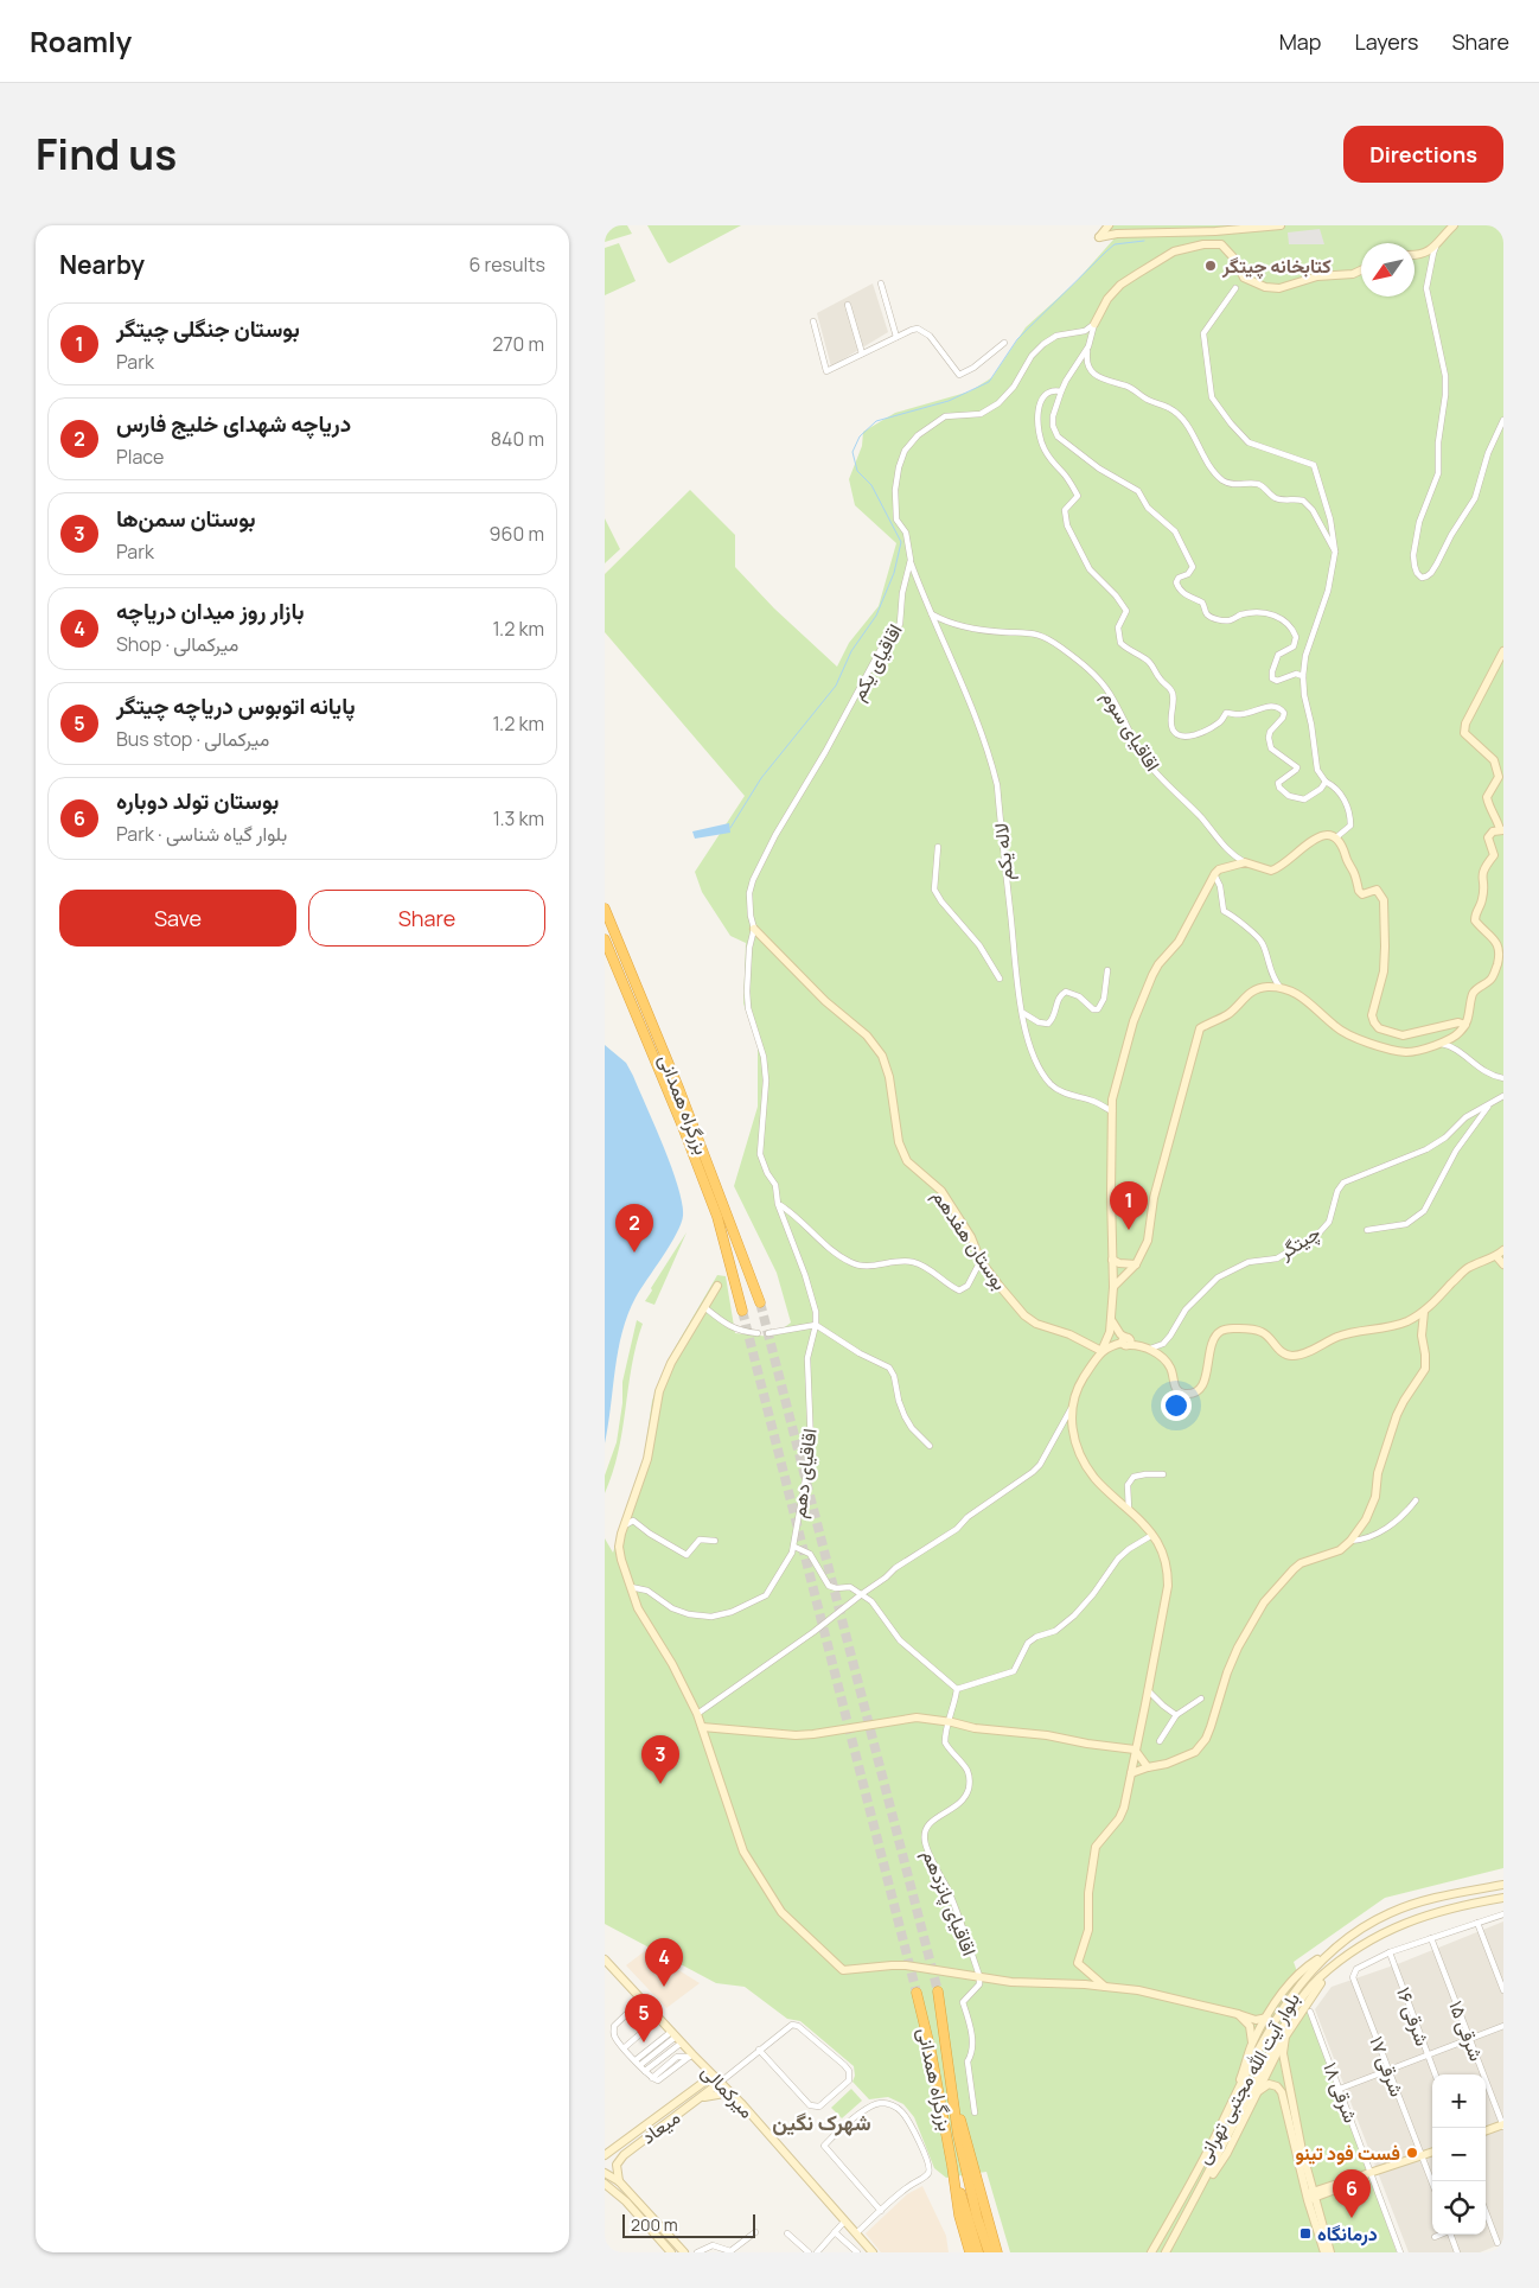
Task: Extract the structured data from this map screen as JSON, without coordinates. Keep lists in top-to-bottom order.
{
  "streets": {
    "highway": ["بزرگراه همدانی"],
    "street": [
      "اقاقیای یکم",
      "اقاقیای سوم",
      "لاله یکم",
      "بوستان هفدهم",
      "چیتگر",
      "اقاقیای دهم",
      "اقاقیای پانزدهم",
      "۱۶ شرقی",
      "۱۵ شرقی",
      "۱۷ شرقی",
      "بلوار آیت الله مجتبی تهرانی",
      "میرکمالی",
      "۱۸ شرقی",
      "میعاد"
    ]
  },
  "crossings": [
    ["اقاقیای یکم", "لاله یکم"],
    ["اقاقیای یکم", "بوستان هفدهم"],
    ["اقاقیای یکم", "اقاقیای دهم"],
    ["اقاقیای سوم", "لاله یکم"],
    ["۱۶ شرقی", "۱۷ شرقی"],
    ["میرکمالی", "میعاد"]
  ],
  "districts": ["شهرک نگین"],
  "places": {
    "other": ["کتابخانه چیتگر", "فست فود تینو"],
    "transit": ["درمانگاه"]
  },
  "scale_bar": "200 m",
  "north": "bottom left",
  "page": {
    "header": "Roamly",
    "nav": ["Map", "Layers", "Share"],
    "title": "Find us",
    "buttons": [
      "Directions",
      ["Save", "Share"]
    ],
    "heading": ["Nearby", "6 results"],
    "list": [
      {
        "mark": "1",
        "name": "بوستان جنگلی چیتگر",
        "note": "Park",
        "value": "270 m"
      },
      {
        "mark": "2",
        "name": "دریاچه شهدای خلیج فارس",
        "note": "Place",
        "value": "840 m"
      },
      {
        "mark": "3",
        "name": "بوستان سمن‌ها",
        "note": "Park",
        "value": "960 m"
      },
      {
        "mark": "4",
        "name": "بازار روز میدان دریاچه",
        "note": "Shop · میرکمالی",
        "value": "1.2 km"
      },
      {
        "mark": "5",
        "name": "پایانه اتوبوس دریاچه چیتگر",
        "note": "Bus stop · میرکمالی",
        "value": "1.2 km"
      },
      {
        "mark": "6",
        "name": "بوستان تولد دوباره",
        "note": "Park · بلوار گیاه شناسی",
        "value": "1.3 km"
      }
    ],
    "pins": [
      "1",
      "2",
      "3",
      "4",
      "5",
      "6"
    ],
    "map_buttons": ["+", "−"],
    "scale": "200 m"
  }
}
